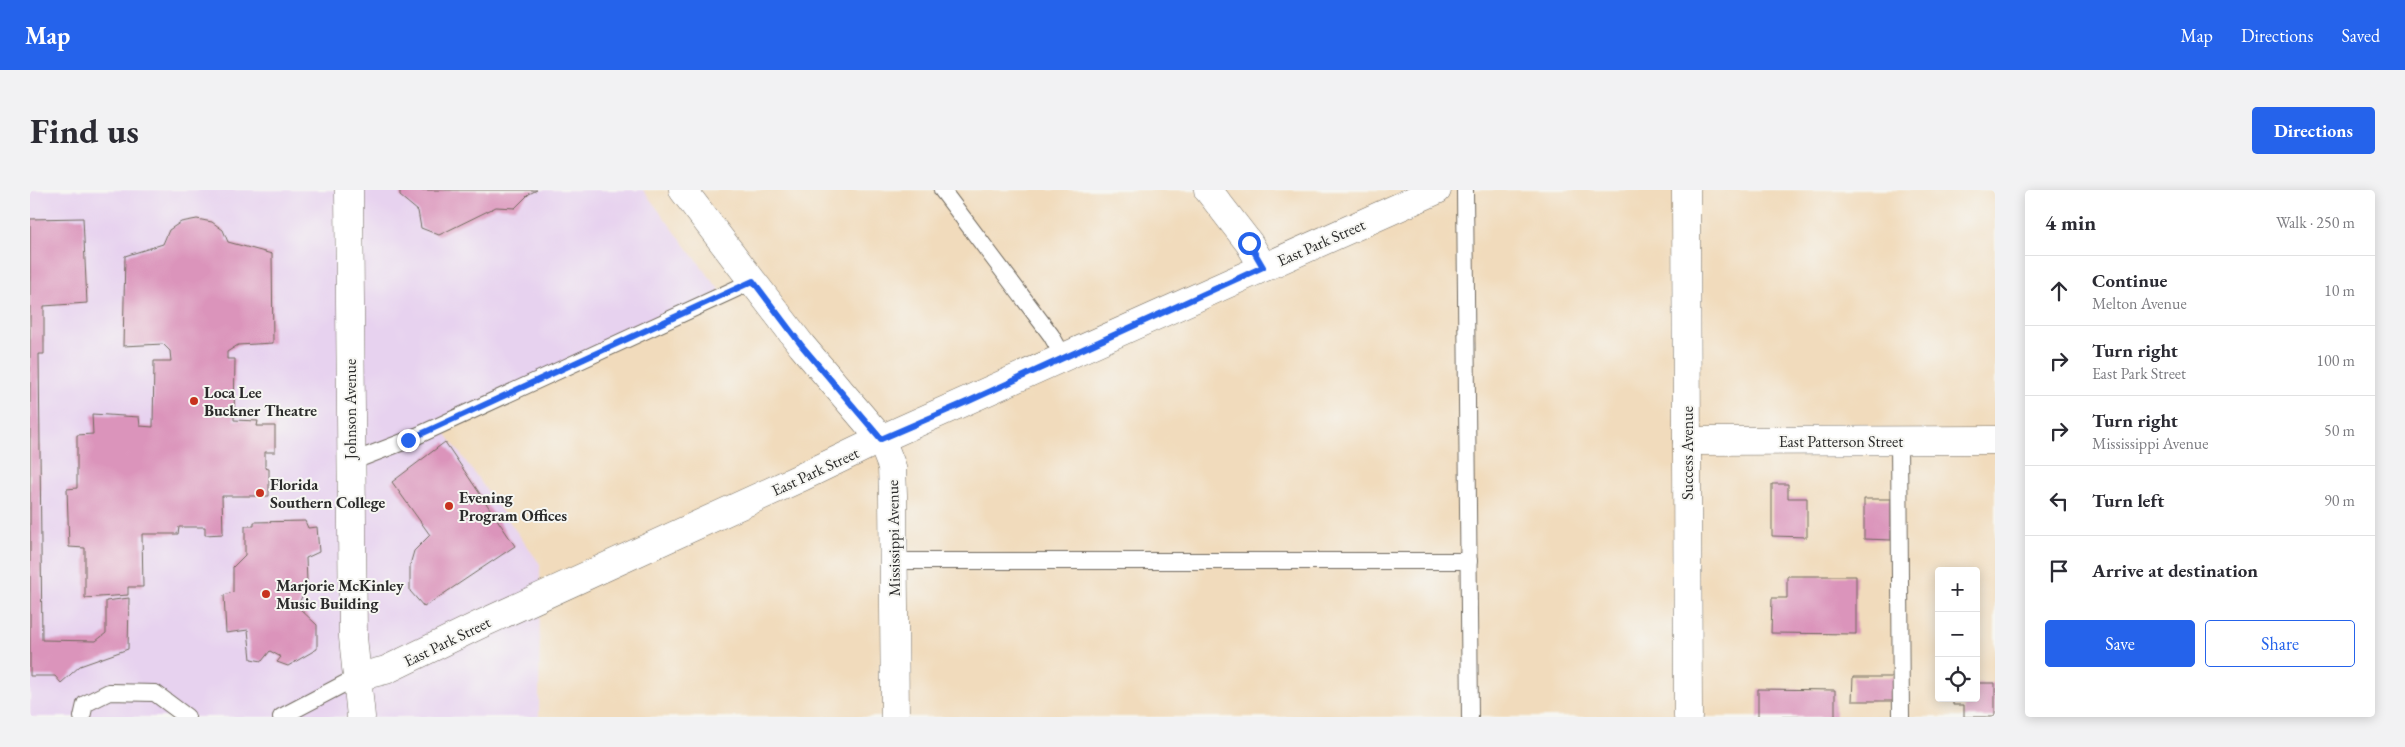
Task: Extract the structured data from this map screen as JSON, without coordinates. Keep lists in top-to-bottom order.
{
  "streets": {
    "street": [
      "East Park Street",
      "Johnson Avenue",
      "East Patterson Street",
      "Success Avenue",
      "Mississippi Avenue"
    ]
  },
  "crossings": [
    ["East Park Street", "Johnson Avenue"],
    ["East Park Street", "Mississippi Avenue"],
    ["East Patterson Street", "Success Avenue"]
  ],
  "places": [
    "Loca Lee Buckner Theatre",
    "Florida Southern College",
    "Evening Program Offices",
    "Marjorie McKinley Music Building"
  ],
  "page": {
    "header": "Map",
    "nav": ["Map", "Directions", "Saved"],
    "buttons": [
      "Directions",
      ["Save", "Share"]
    ],
    "title": "Find us",
    "heading": ["4 min", "Walk · 250 m"],
    "list": [
      ["Continue", "Melton Avenue", "10 m"],
      ["Turn right", "East Park Street", "100 m"],
      ["Turn right", "Mississippi Avenue", "50 m"],
      ["Turn left", "90 m"],
      "Arrive at destination"
    ],
    "map_buttons": ["+", "−"]
  }
}
